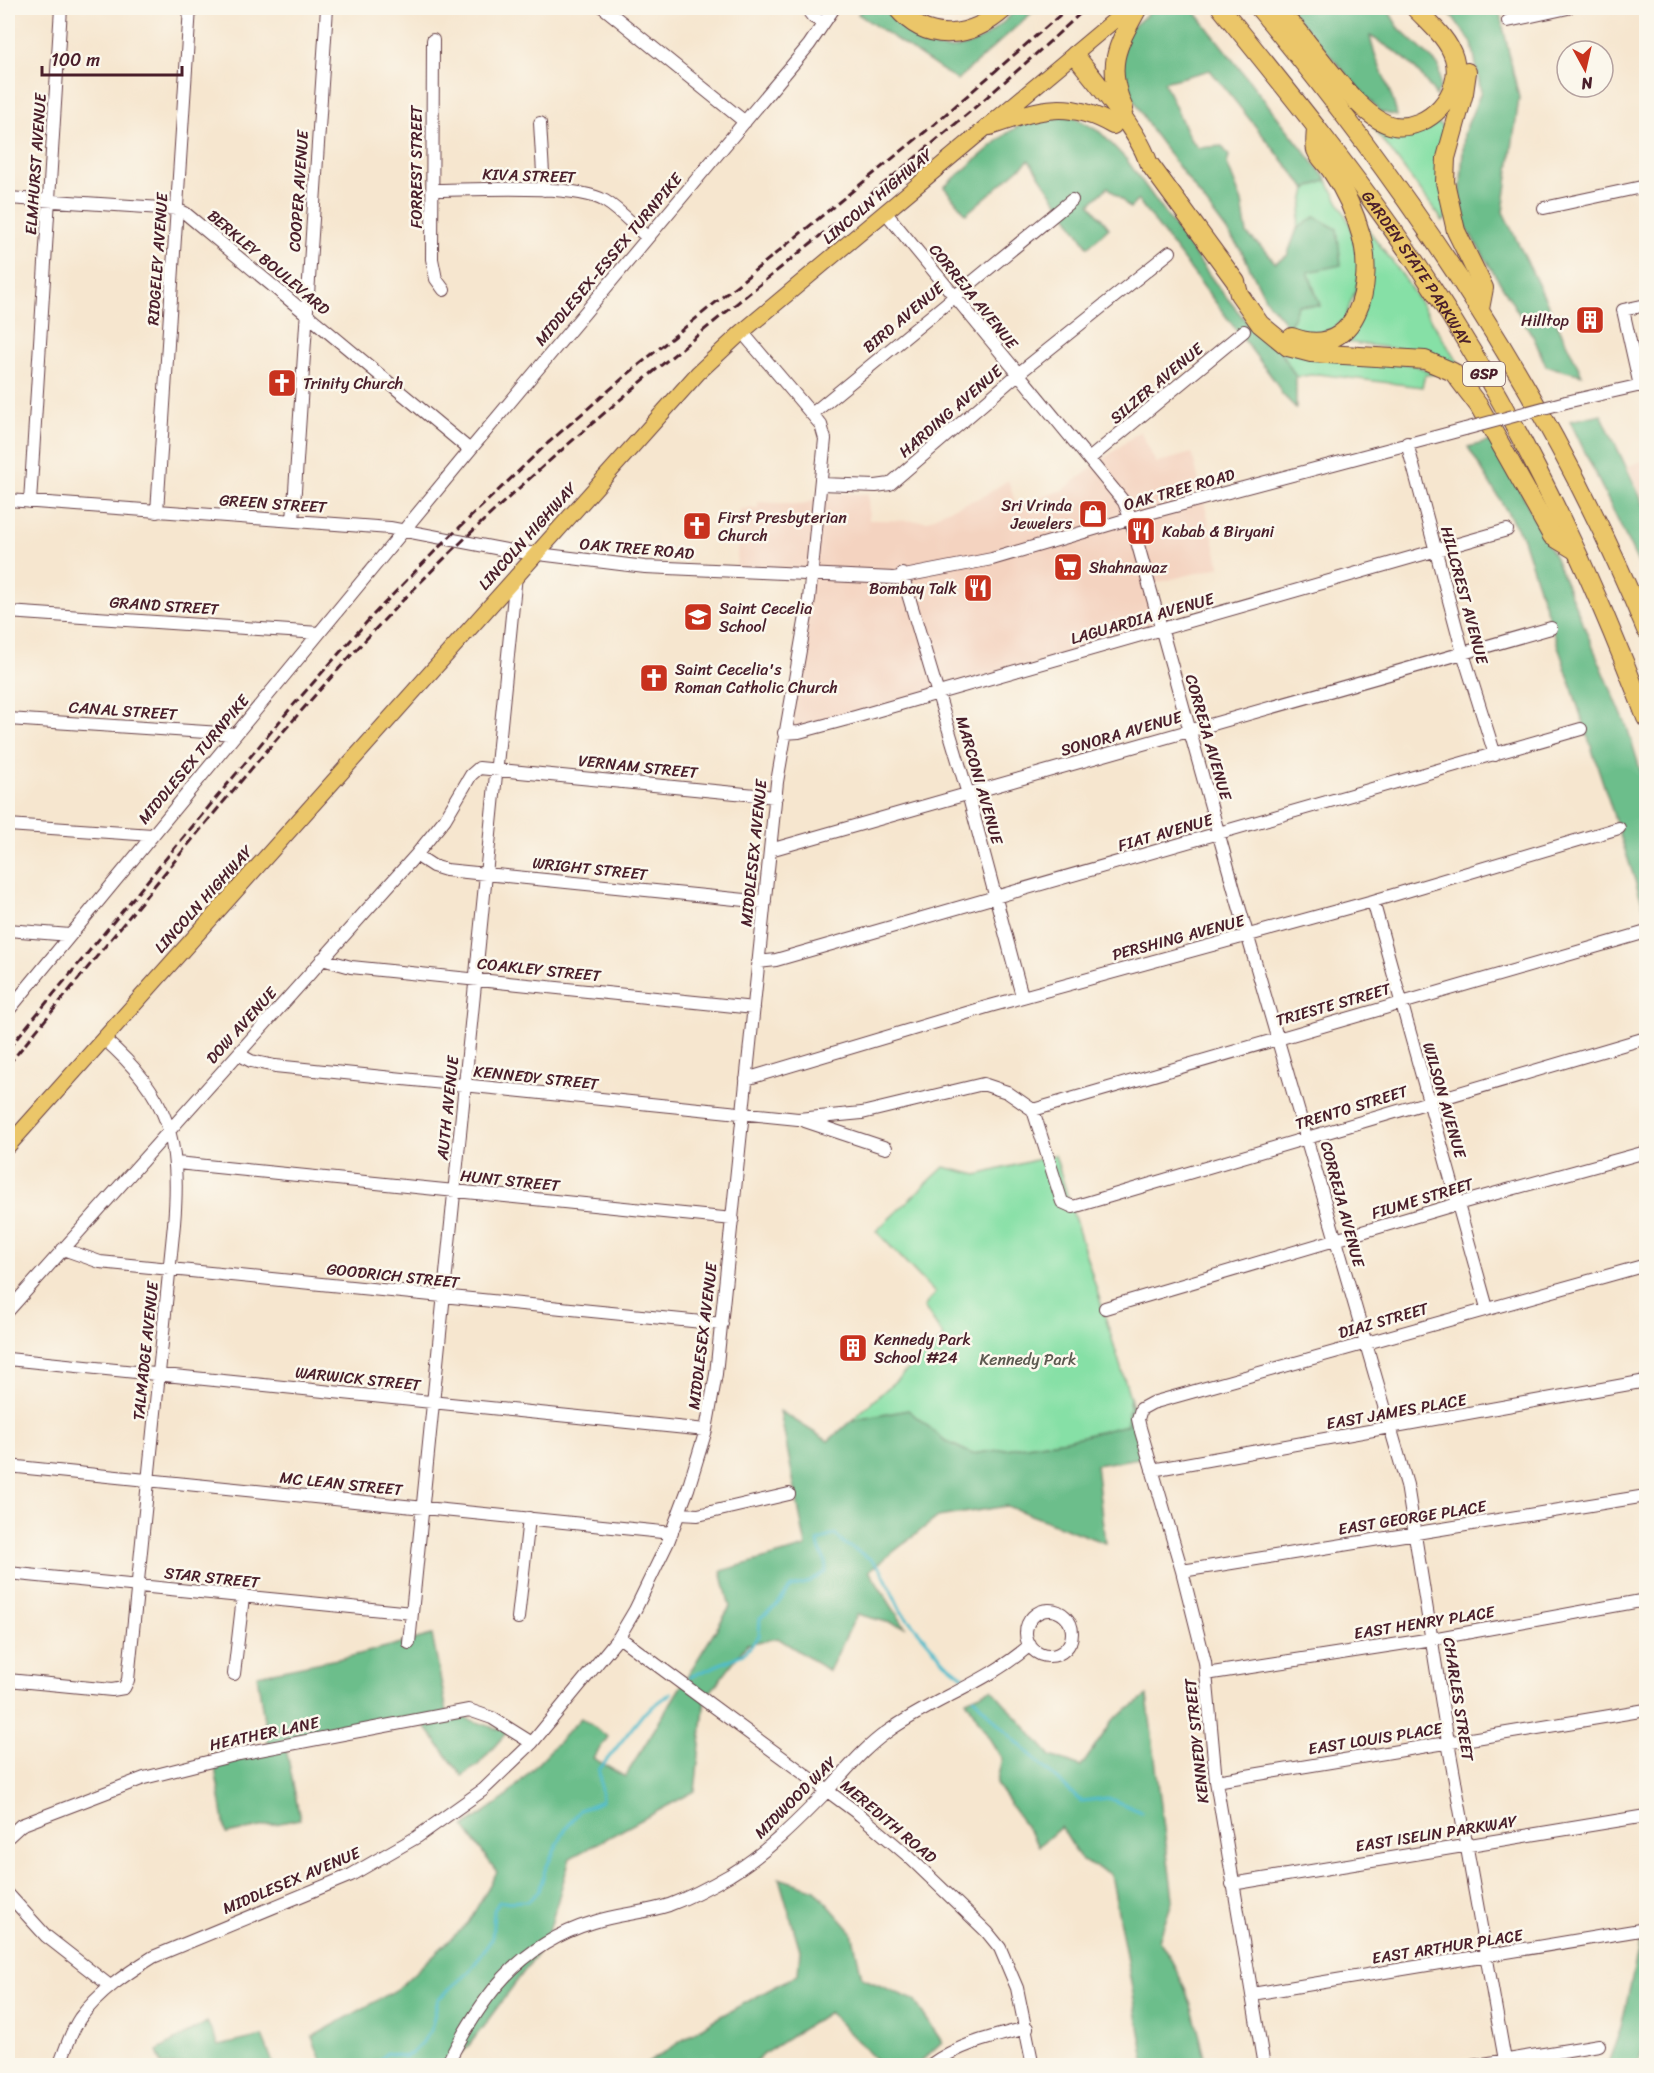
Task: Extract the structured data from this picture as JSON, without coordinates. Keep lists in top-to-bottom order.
{
  "streets": {
    "highway": ["GARDEN STATE PARKWAY", "GSP"],
    "main road": ["LINCOLN HIGHWAY"],
    "street": [
      "ELMHURST AVENUE",
      "FORREST STREET",
      "KIVA STREET",
      "COOPER AVENUE",
      "RIDGELEY AVENUE",
      "MIDDLESEX-ESSEX TURNPIKE",
      "BERKLEY BOULEVARD",
      "CORREJA AVENUE",
      "BIRD AVENUE",
      "SILZER AVENUE",
      "HARDING AVENUE",
      "OAK TREE ROAD",
      "GREEN STREET",
      "HILLCREST AVENUE",
      "GRAND STREET",
      "LAGUARDIA AVENUE",
      "CANAL STREET",
      "SONORA AVENUE",
      "MIDDLESEX TURNPIKE",
      "VERNAM STREET",
      "MARCONI AVENUE",
      "FIAT AVENUE",
      "MIDDLESEX AVENUE",
      "WRIGHT STREET",
      "PERSHING AVENUE",
      "COAKLEY STREET",
      "TRIESTE STREET",
      "DOW AVENUE",
      "KENNEDY STREET",
      "WILSON AVENUE",
      "TRENTO STREET",
      "AUTH AVENUE",
      "HUNT STREET",
      "FIUME STREET",
      "GOODRICH STREET",
      "DIAZ STREET",
      "TALMADGE AVENUE",
      "WARWICK STREET",
      "EAST JAMES PLACE",
      "MC LEAN STREET",
      "EAST GEORGE PLACE",
      "STAR STREET",
      "EAST HENRY PLACE",
      "CHARLES STREET",
      "HEATHER LANE",
      "EAST LOUIS PLACE",
      "MIDWOOD WAY",
      "MEREDITH ROAD",
      "EAST ISELIN PARKWAY",
      "EAST ARTHUR PLACE"
    ]
  },
  "crossings": [
    ["ELMHURST AVENUE", "GREEN STREET"],
    ["FORREST STREET", "KIVA STREET"],
    ["KIVA STREET", "MIDDLESEX-ESSEX TURNPIKE"],
    ["COOPER AVENUE", "BERKLEY BOULEVARD"],
    ["COOPER AVENUE", "GREEN STREET"],
    ["LINCOLN HIGHWAY", "CORREJA AVENUE"],
    ["LINCOLN HIGHWAY", "OAK TREE ROAD"],
    ["LINCOLN HIGHWAY", "GREEN STREET"],
    ["LINCOLN HIGHWAY", "MIDDLESEX AVENUE"],
    ["LINCOLN HIGHWAY", "AUTH AVENUE"],
    ["LINCOLN HIGHWAY", "TALMADGE AVENUE"],
    ["RIDGELEY AVENUE", "BERKLEY BOULEVARD"],
    ["RIDGELEY AVENUE", "GREEN STREET"],
    ["MIDDLESEX-ESSEX TURNPIKE", "BERKLEY BOULEVARD"],
    ["MIDDLESEX-ESSEX TURNPIKE", "GREEN STREET"],
    ["MIDDLESEX-ESSEX TURNPIKE", "MIDDLESEX TURNPIKE"],
    ["CORREJA AVENUE", "BIRD AVENUE"],
    ["CORREJA AVENUE", "SILZER AVENUE"],
    ["CORREJA AVENUE", "HARDING AVENUE"],
    ["CORREJA AVENUE", "OAK TREE ROAD"],
    ["CORREJA AVENUE", "LAGUARDIA AVENUE"],
    ["CORREJA AVENUE", "SONORA AVENUE"],
    ["CORREJA AVENUE", "FIAT AVENUE"],
    ["CORREJA AVENUE", "PERSHING AVENUE"],
    ["CORREJA AVENUE", "TRIESTE STREET"],
    ["CORREJA AVENUE", "TRENTO STREET"],
    ["CORREJA AVENUE", "FIUME STREET"],
    ["CORREJA AVENUE", "DIAZ STREET"],
    ["CORREJA AVENUE", "CHARLES STREET"],
    ["BIRD AVENUE", "MIDDLESEX AVENUE"],
    ["HARDING AVENUE", "MIDDLESEX AVENUE"],
    ["OAK TREE ROAD", "GREEN STREET"],
    ["OAK TREE ROAD", "HILLCREST AVENUE"],
    ["OAK TREE ROAD", "MARCONI AVENUE"],
    ["OAK TREE ROAD", "MIDDLESEX AVENUE"],
    ["GREEN STREET", "MIDDLESEX TURNPIKE"],
    ["HILLCREST AVENUE", "LAGUARDIA AVENUE"],
    ["HILLCREST AVENUE", "SONORA AVENUE"],
    ["HILLCREST AVENUE", "FIAT AVENUE"],
    ["GRAND STREET", "MIDDLESEX TURNPIKE"],
    ["LAGUARDIA AVENUE", "MARCONI AVENUE"],
    ["LAGUARDIA AVENUE", "MIDDLESEX AVENUE"],
    ["CANAL STREET", "MIDDLESEX TURNPIKE"],
    ["SONORA AVENUE", "MARCONI AVENUE"],
    ["SONORA AVENUE", "MIDDLESEX AVENUE"],
    ["VERNAM STREET", "MIDDLESEX AVENUE"],
    ["VERNAM STREET", "DOW AVENUE"],
    ["VERNAM STREET", "AUTH AVENUE"],
    ["MARCONI AVENUE", "FIAT AVENUE"],
    ["MARCONI AVENUE", "PERSHING AVENUE"],
    ["FIAT AVENUE", "MIDDLESEX AVENUE"],
    ["MIDDLESEX AVENUE", "WRIGHT STREET"],
    ["MIDDLESEX AVENUE", "PERSHING AVENUE"],
    ["MIDDLESEX AVENUE", "COAKLEY STREET"],
    ["MIDDLESEX AVENUE", "KENNEDY STREET"],
    ["MIDDLESEX AVENUE", "HUNT STREET"],
    ["MIDDLESEX AVENUE", "GOODRICH STREET"],
    ["MIDDLESEX AVENUE", "WARWICK STREET"],
    ["MIDDLESEX AVENUE", "MC LEAN STREET"],
    ["MIDDLESEX AVENUE", "HEATHER LANE"],
    ["MIDDLESEX AVENUE", "MEREDITH ROAD"],
    ["WRIGHT STREET", "DOW AVENUE"],
    ["WRIGHT STREET", "AUTH AVENUE"],
    ["PERSHING AVENUE", "WILSON AVENUE"],
    ["COAKLEY STREET", "DOW AVENUE"],
    ["COAKLEY STREET", "AUTH AVENUE"],
    ["TRIESTE STREET", "KENNEDY STREET"],
    ["TRIESTE STREET", "WILSON AVENUE"],
    ["TRIESTE STREET", "TRENTO STREET"],
    ["DOW AVENUE", "KENNEDY STREET"],
    ["DOW AVENUE", "AUTH AVENUE"],
    ["DOW AVENUE", "GOODRICH STREET"],
    ["DOW AVENUE", "TALMADGE AVENUE"],
    ["KENNEDY STREET", "TRENTO STREET"],
    ["KENNEDY STREET", "AUTH AVENUE"],
    ["KENNEDY STREET", "DIAZ STREET"],
    ["KENNEDY STREET", "EAST JAMES PLACE"],
    ["KENNEDY STREET", "EAST GEORGE PLACE"],
    ["KENNEDY STREET", "EAST HENRY PLACE"],
    ["KENNEDY STREET", "EAST LOUIS PLACE"],
    ["KENNEDY STREET", "EAST ISELIN PARKWAY"],
    ["KENNEDY STREET", "EAST ARTHUR PLACE"],
    ["WILSON AVENUE", "TRENTO STREET"],
    ["WILSON AVENUE", "FIUME STREET"],
    ["WILSON AVENUE", "DIAZ STREET"],
    ["AUTH AVENUE", "HUNT STREET"],
    ["AUTH AVENUE", "GOODRICH STREET"],
    ["AUTH AVENUE", "WARWICK STREET"],
    ["AUTH AVENUE", "MC LEAN STREET"],
    ["AUTH AVENUE", "STAR STREET"],
    ["HUNT STREET", "TALMADGE AVENUE"],
    ["GOODRICH STREET", "TALMADGE AVENUE"],
    ["DIAZ STREET", "CHARLES STREET"],
    ["TALMADGE AVENUE", "WARWICK STREET"],
    ["TALMADGE AVENUE", "MC LEAN STREET"],
    ["TALMADGE AVENUE", "STAR STREET"],
    ["EAST JAMES PLACE", "CHARLES STREET"],
    ["EAST GEORGE PLACE", "CHARLES STREET"],
    ["EAST HENRY PLACE", "CHARLES STREET"],
    ["CHARLES STREET", "EAST LOUIS PLACE"],
    ["CHARLES STREET", "EAST ISELIN PARKWAY"],
    ["CHARLES STREET", "EAST ARTHUR PLACE"],
    ["MIDWOOD WAY", "MEREDITH ROAD"]
  ],
  "parks": ["Kennedy Park"],
  "places": {
    "building": ["Hilltop", "Kennedy Park School #24"],
    "church": ["Trinity Church", "First Presbyterian Church", "Saint Cecelia's Roman Catholic Church"],
    "shop": ["Sri Vrinda Jewelers"],
    "restaurant": ["Kabab & Biryani", "Bombay Talk"],
    "supermarket": ["Shahnawaz"],
    "school or university": ["Saint Cecelia School"]
  },
  "scale_bar": "100 m",
  "north": "bottom"
}
